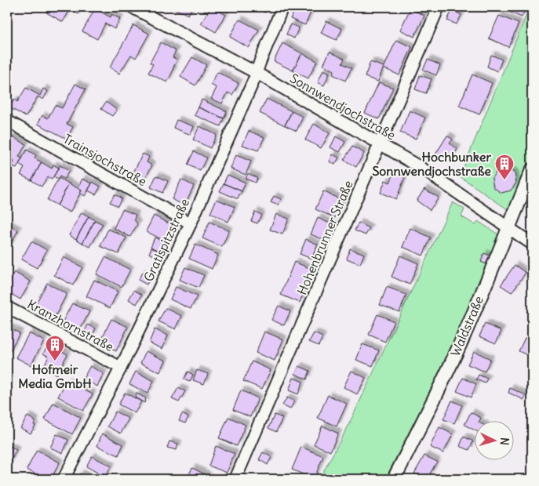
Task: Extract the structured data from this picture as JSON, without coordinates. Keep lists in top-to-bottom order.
{
  "streets": {
    "street": [
      "Sonnwendjochstraße",
      "Trainsjochstraße",
      "Hohenbrunner Straße",
      "Gratlspitzstraße",
      "Kranzhornstraße",
      "Waldstraße"
    ]
  },
  "crossings": [
    ["Sonnwendjochstraße", "Hohenbrunner Straße"],
    ["Sonnwendjochstraße", "Gratlspitzstraße"],
    ["Sonnwendjochstraße", "Waldstraße"],
    ["Trainsjochstraße", "Gratlspitzstraße"],
    ["Gratlspitzstraße", "Kranzhornstraße"]
  ],
  "places": {
    "building": ["Hochbunker Sonnwendjochstraße", "Hofmeir Media GmbH"]
  },
  "north": "right"
}
